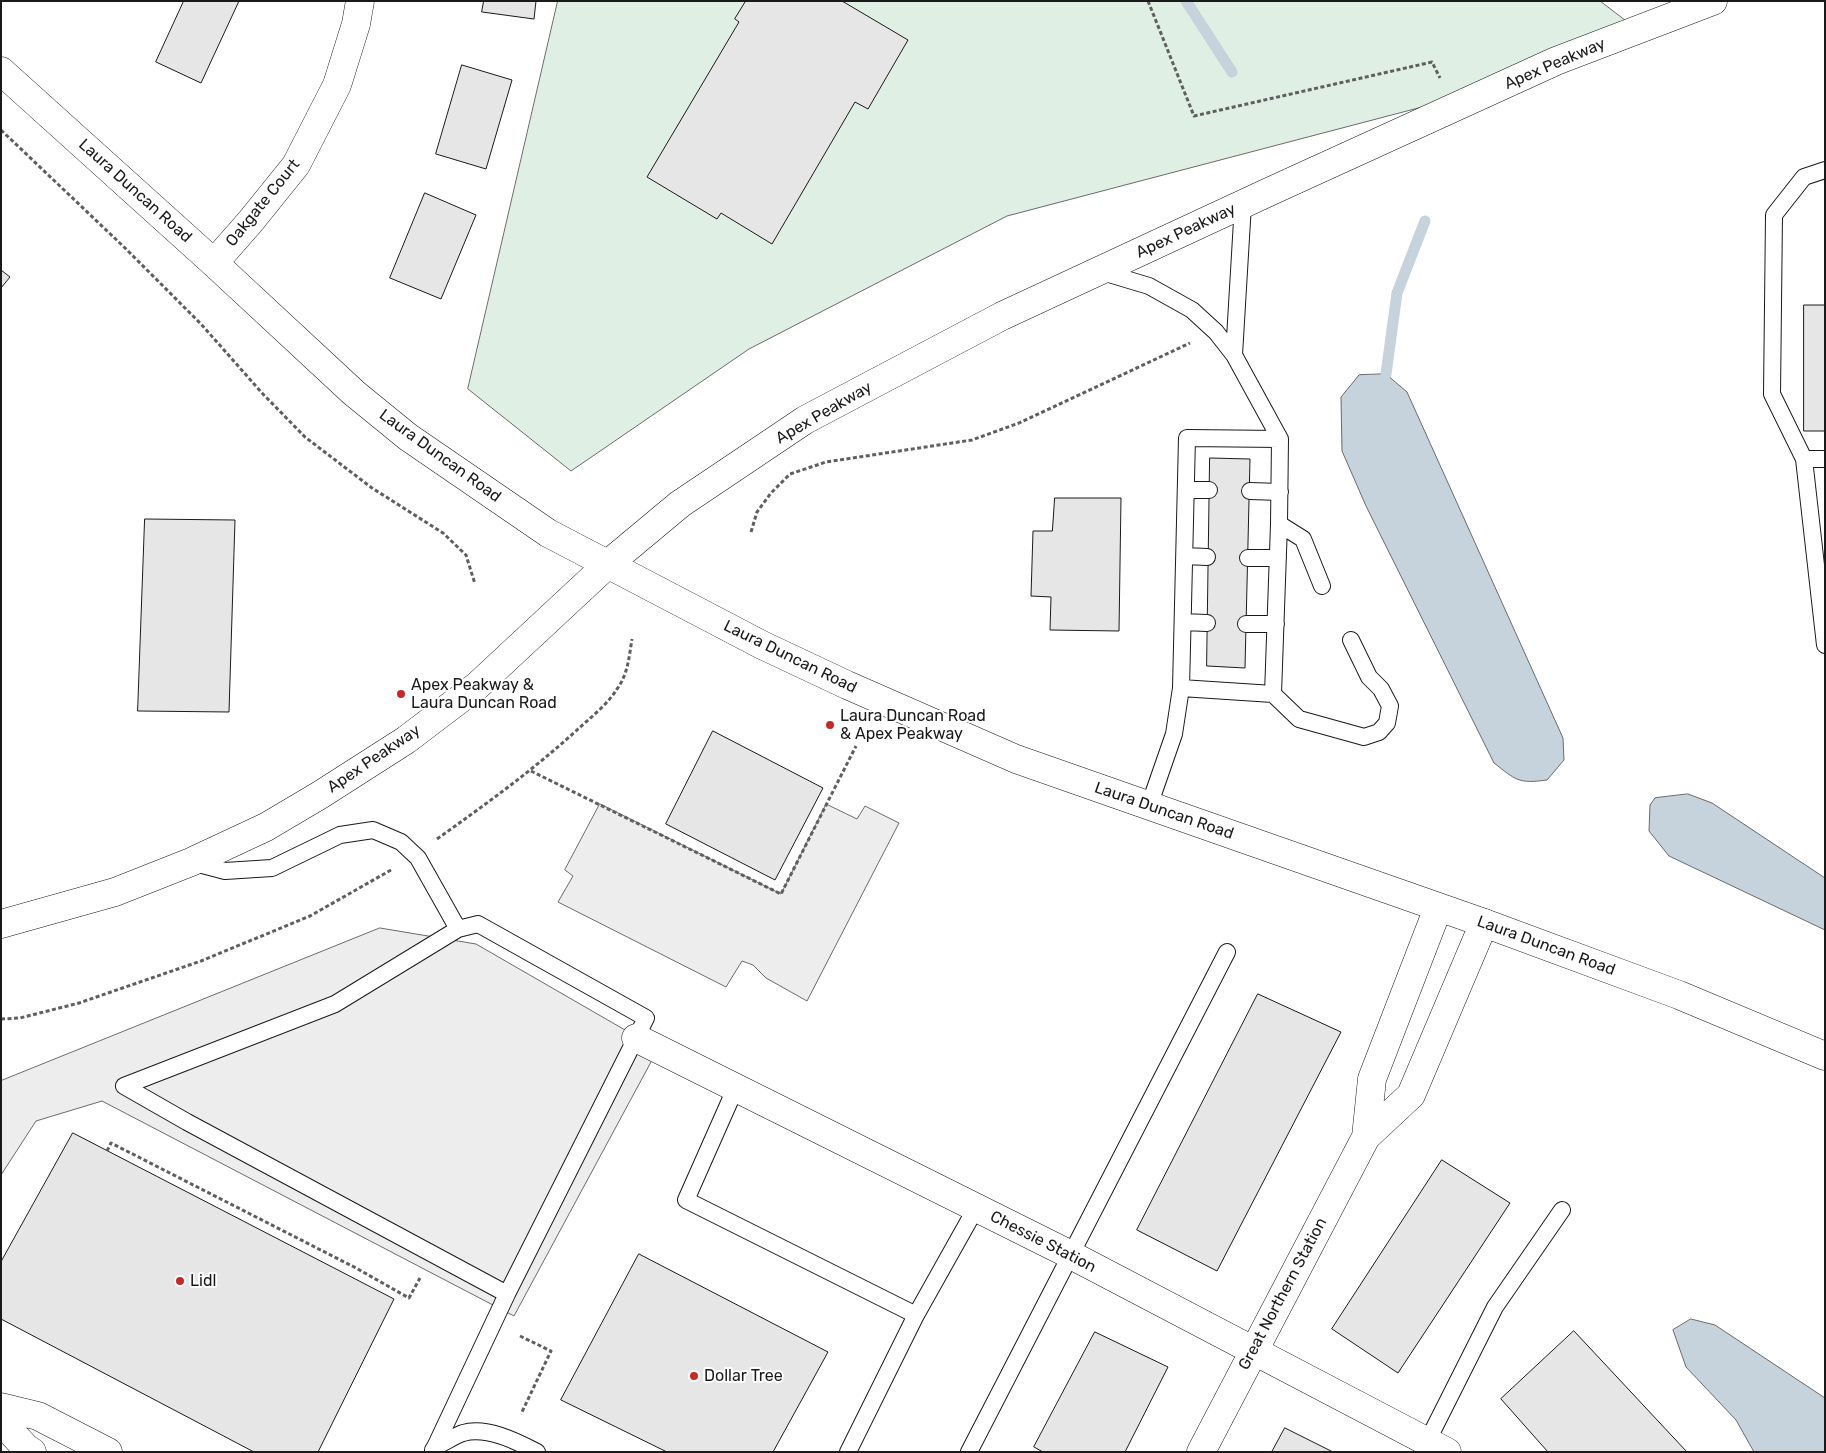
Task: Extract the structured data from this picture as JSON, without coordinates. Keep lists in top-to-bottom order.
{
  "streets": {
    "street": [
      "Apex Peakway",
      "Laura Duncan Road",
      "Oakgate Court",
      "Chessie Station",
      "Great Northern Station"
    ]
  },
  "crossings": [
    ["Apex Peakway", "Laura Duncan Road"],
    ["Laura Duncan Road", "Oakgate Court"],
    ["Laura Duncan Road", "Great Northern Station"],
    ["Chessie Station", "Great Northern Station"]
  ],
  "places": [
    "Apex Peakway & Laura Duncan Road",
    "Laura Duncan Road & Apex Peakway",
    "Lidl",
    "Dollar Tree"
  ]
}
